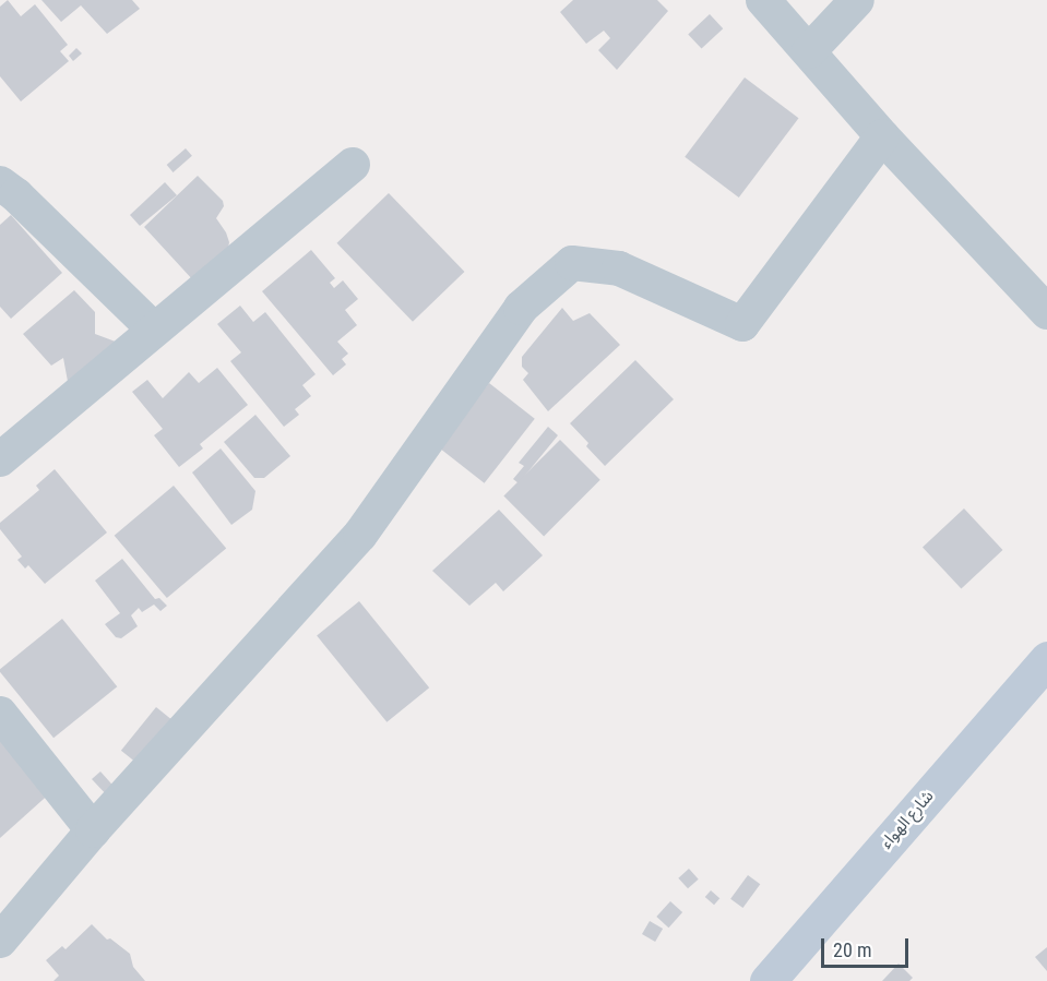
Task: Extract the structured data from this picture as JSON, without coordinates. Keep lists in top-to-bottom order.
{
  "streets": {
    "street": ["شارع الهواء"]
  },
  "scale_bar": "20 m"
}
